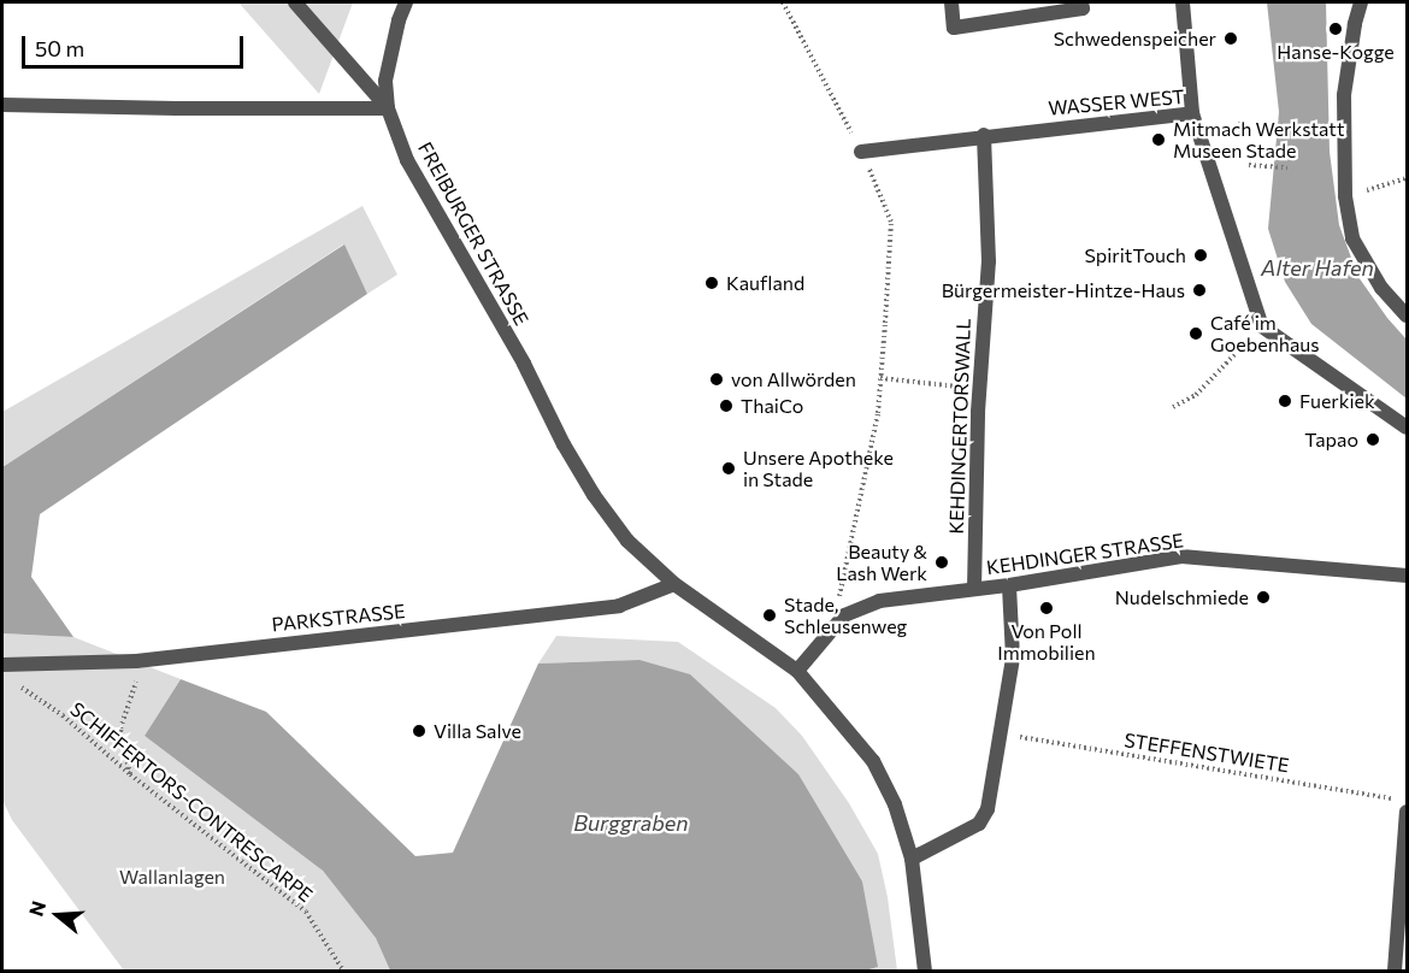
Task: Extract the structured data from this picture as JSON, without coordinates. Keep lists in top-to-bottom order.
{
  "streets": {
    "street": [
      "WASSER WEST",
      "FREIBURGER STRASSE",
      "KEHDINGERTORSWALL",
      "KEHDINGER STRASSE",
      "PARKSTRASSE"
    ],
    "path": ["STEFFENSTWIETE", "SCHIFFERTORS-CONTRESCARPE"]
  },
  "crossings": [
    ["WASSER WEST", "KEHDINGERTORSWALL"],
    ["FREIBURGER STRASSE", "KEHDINGER STRASSE"],
    ["FREIBURGER STRASSE", "PARKSTRASSE"],
    ["KEHDINGERTORSWALL", "KEHDINGER STRASSE"]
  ],
  "water": ["Alter Hafen", "Burggraben"],
  "parks": ["Wallanlagen"],
  "places": [
    "Hanse-Kogge",
    "Schwedenspeicher",
    "Mitmach Werkstatt Museen Stade",
    "SpiritTouch",
    "Kaufland",
    "Bürgermeister-Hintze-Haus",
    "Café im Goebenhaus",
    "von Allwörden",
    "Fuerkiek",
    "ThaiCo",
    "Tapao",
    "Unsere Apotheke in Stade",
    "Beauty & Lash Werk",
    "Nudelschmiede",
    "Von Poll Immobilien",
    "Stade, Schleusenweg",
    "Villa Salve"
  ],
  "scale_bar": "50 m",
  "north": "left"
}
